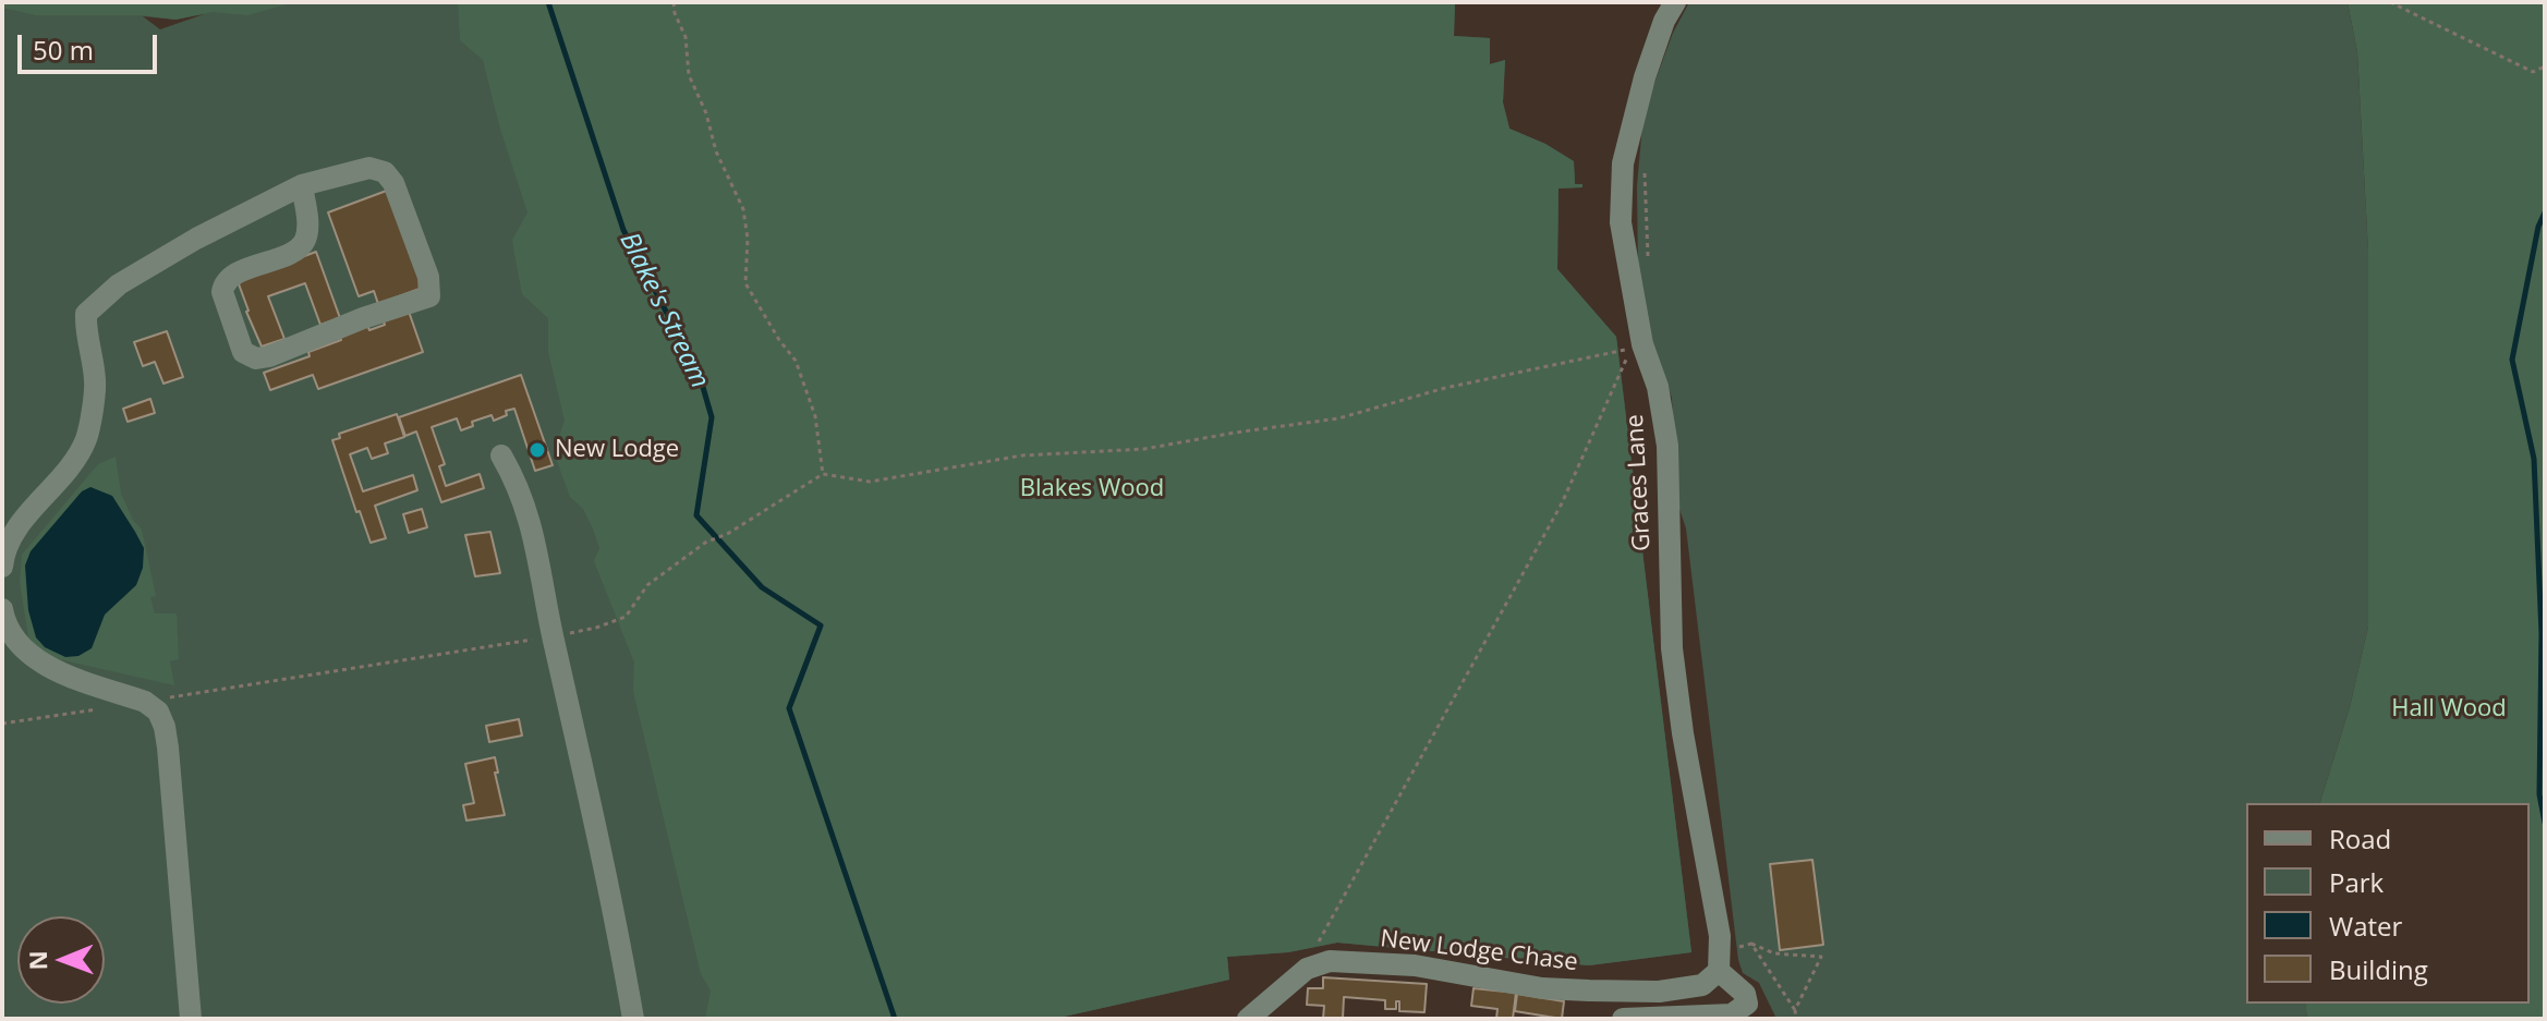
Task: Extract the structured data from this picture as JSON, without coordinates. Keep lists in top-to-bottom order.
{
  "streets": {
    "street": ["Graces Lane", "New Lodge Chase"]
  },
  "crossings": [
    ["Graces Lane", "New Lodge Chase"]
  ],
  "water": ["Blake's Stream"],
  "parks": ["Blakes Wood", "Hall Wood"],
  "places": ["New Lodge"],
  "legend": [
    "Road",
    "Park",
    "Water",
    "Building"
  ],
  "scale_bar": "50 m",
  "north": "left"
}
